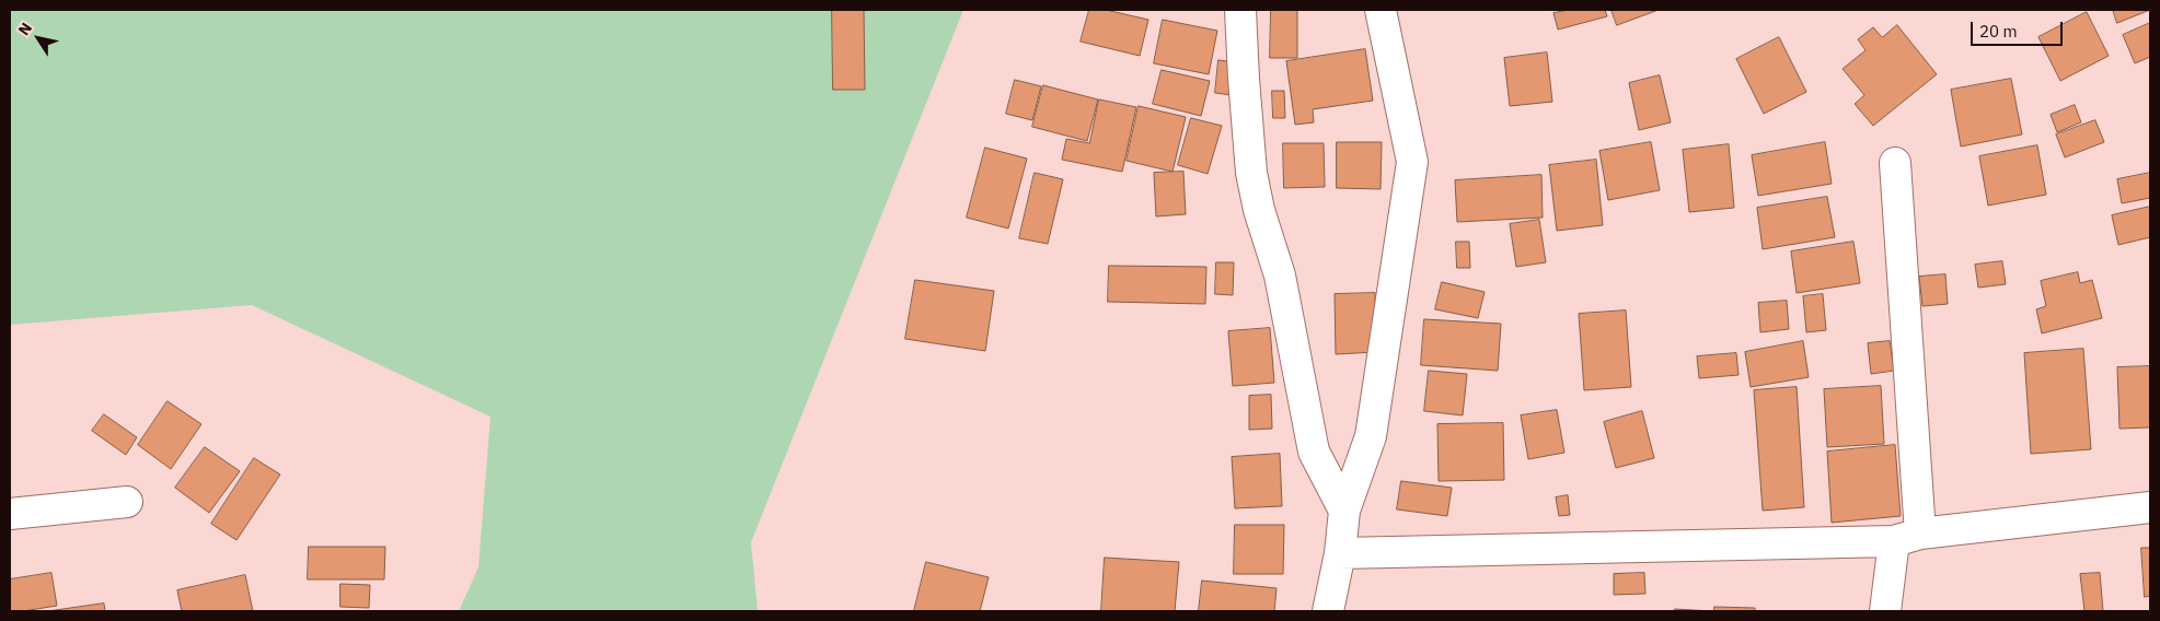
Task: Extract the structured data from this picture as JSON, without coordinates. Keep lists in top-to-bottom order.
{
  "scale_bar": "20 m",
  "north": "top left"
}
